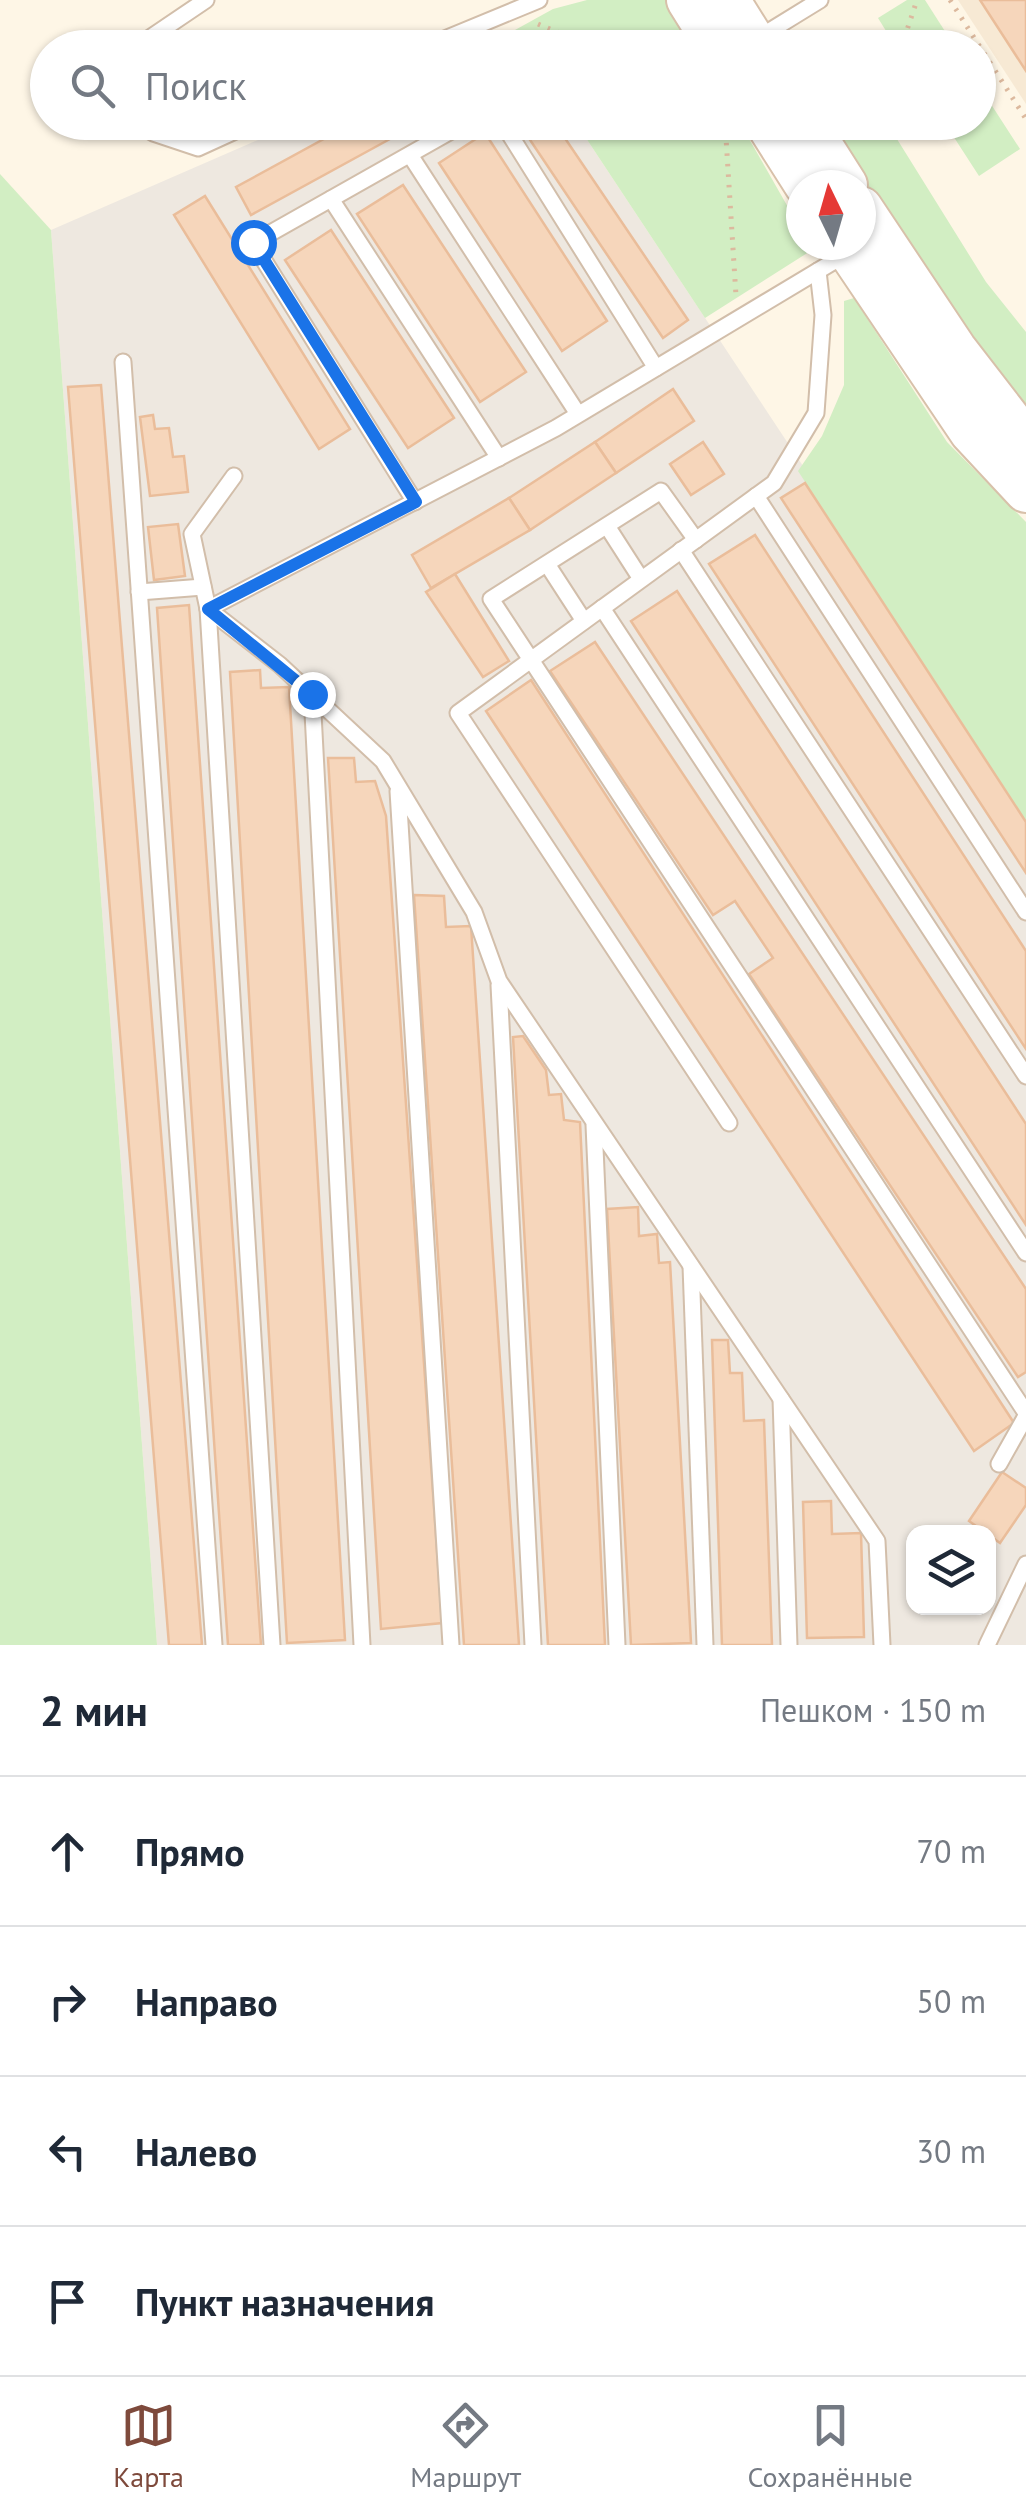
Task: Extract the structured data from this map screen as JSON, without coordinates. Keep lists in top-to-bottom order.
{
  "north": "top",
  "page": {
    "search": "Поиск",
    "heading": ["2 мин", "Пешком · 150 m"],
    "list": [
      ["Прямо", "70 m"],
      ["Направо", "50 m"],
      ["Налево", "30 m"],
      "Пункт назначения"
    ],
    "nav": ["Карта", "Маршрут", "Сохранённые"]
  }
}
